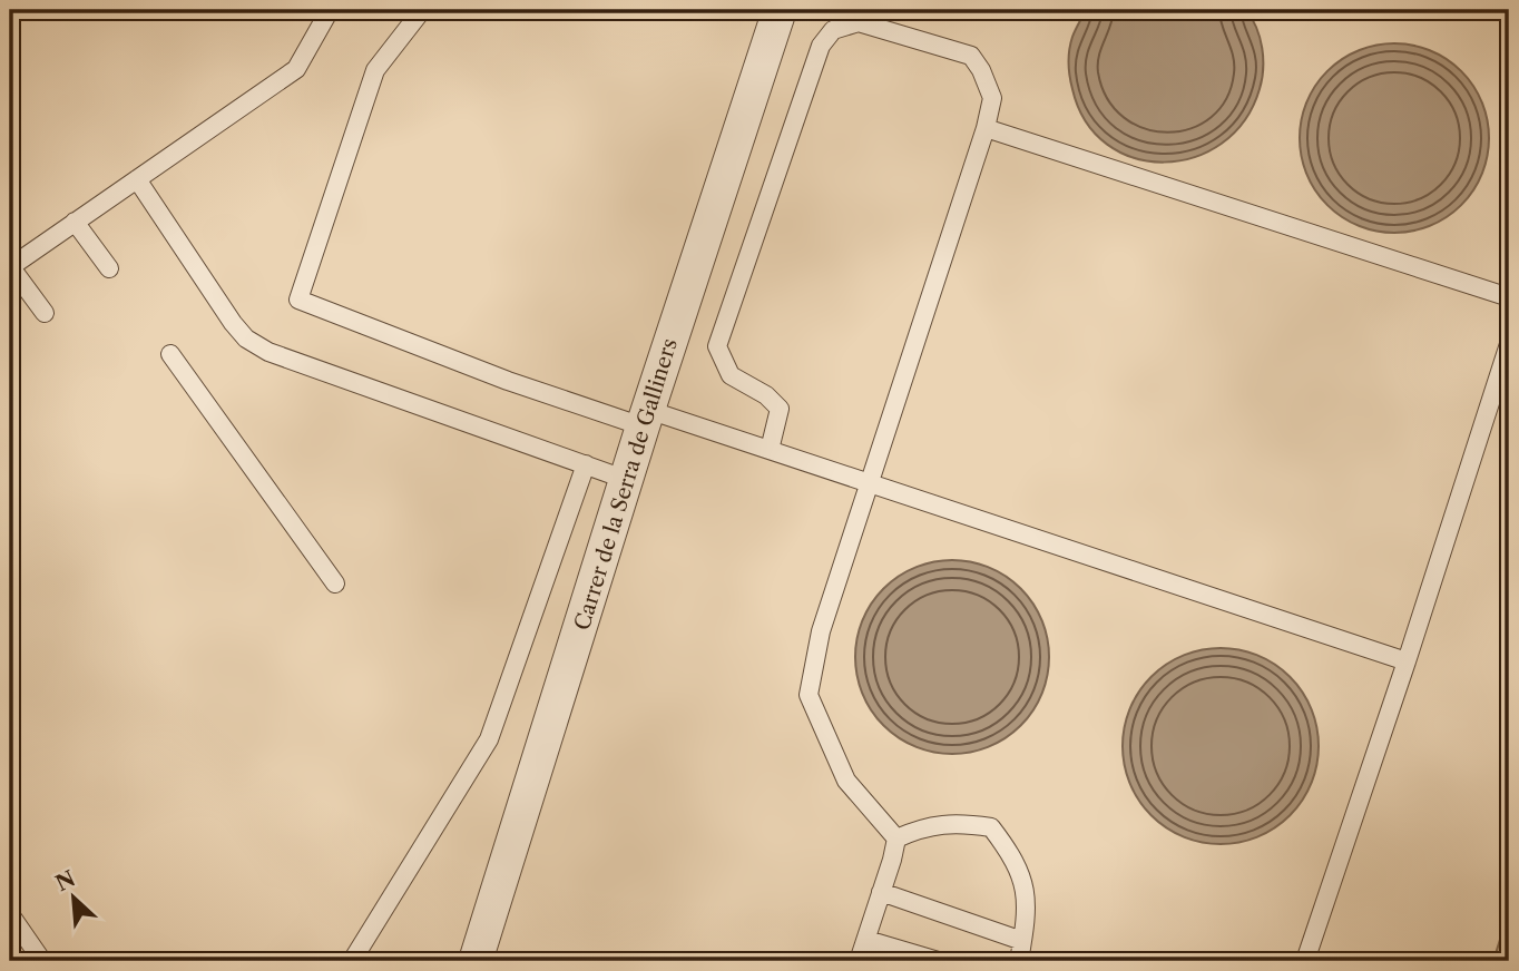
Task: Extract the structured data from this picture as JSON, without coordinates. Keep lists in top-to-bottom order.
{
  "streets": {
    "street": ["Carrer de la Serra de Galliners"]
  },
  "north": "top left"
}
